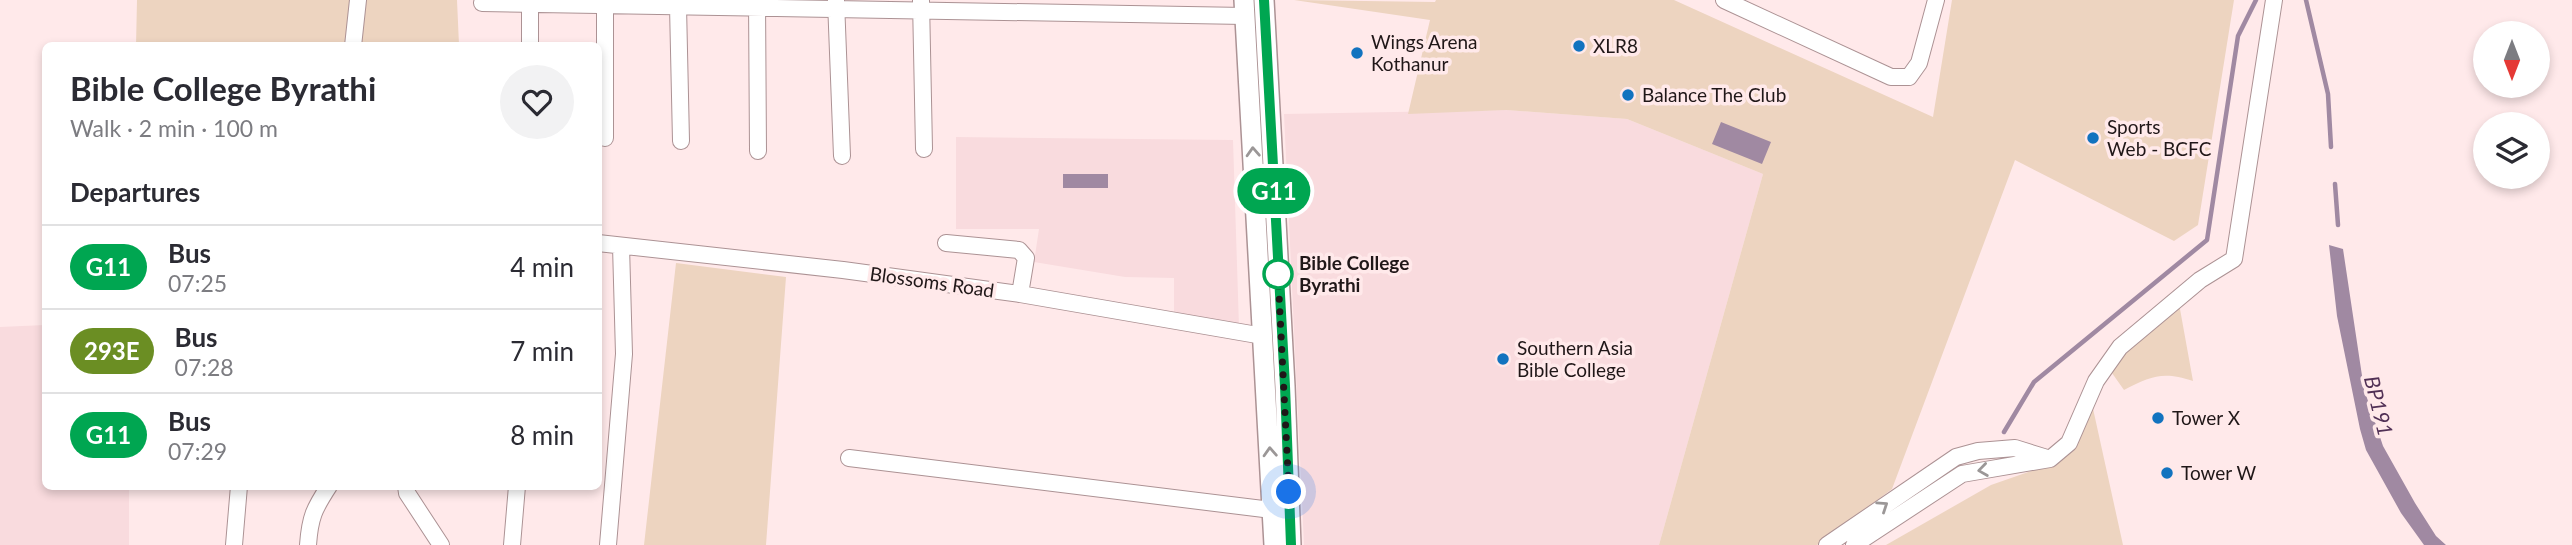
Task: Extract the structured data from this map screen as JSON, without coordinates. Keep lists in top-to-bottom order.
{
  "streets": {
    "street": ["Blossoms Road"]
  },
  "water": ["BP191"],
  "places": [
    "XLR8",
    "Wings Arena Kothanur",
    "Balance The Club",
    "Sports Web - BCFC",
    "Bible College Byrathi",
    "Southern Asia Bible College",
    "Tower X",
    "Tower W"
  ],
  "lines": ["bus line G11"],
  "north": "bottom",
  "page": {
    "on_map": "G11",
    "heading": [
      ["Bible College Byrathi", "Walk · 2 min · 100 m"],
      "Departures"
    ],
    "list": [
      {
        "mark": "G11",
        "name": "Bus",
        "note": "07:25",
        "value": "4 min"
      },
      {
        "mark": "293E",
        "name": "Bus",
        "note": "07:28",
        "value": "7 min"
      },
      {
        "mark": "G11",
        "name": "Bus",
        "note": "07:29",
        "value": "8 min"
      }
    ]
  }
}
